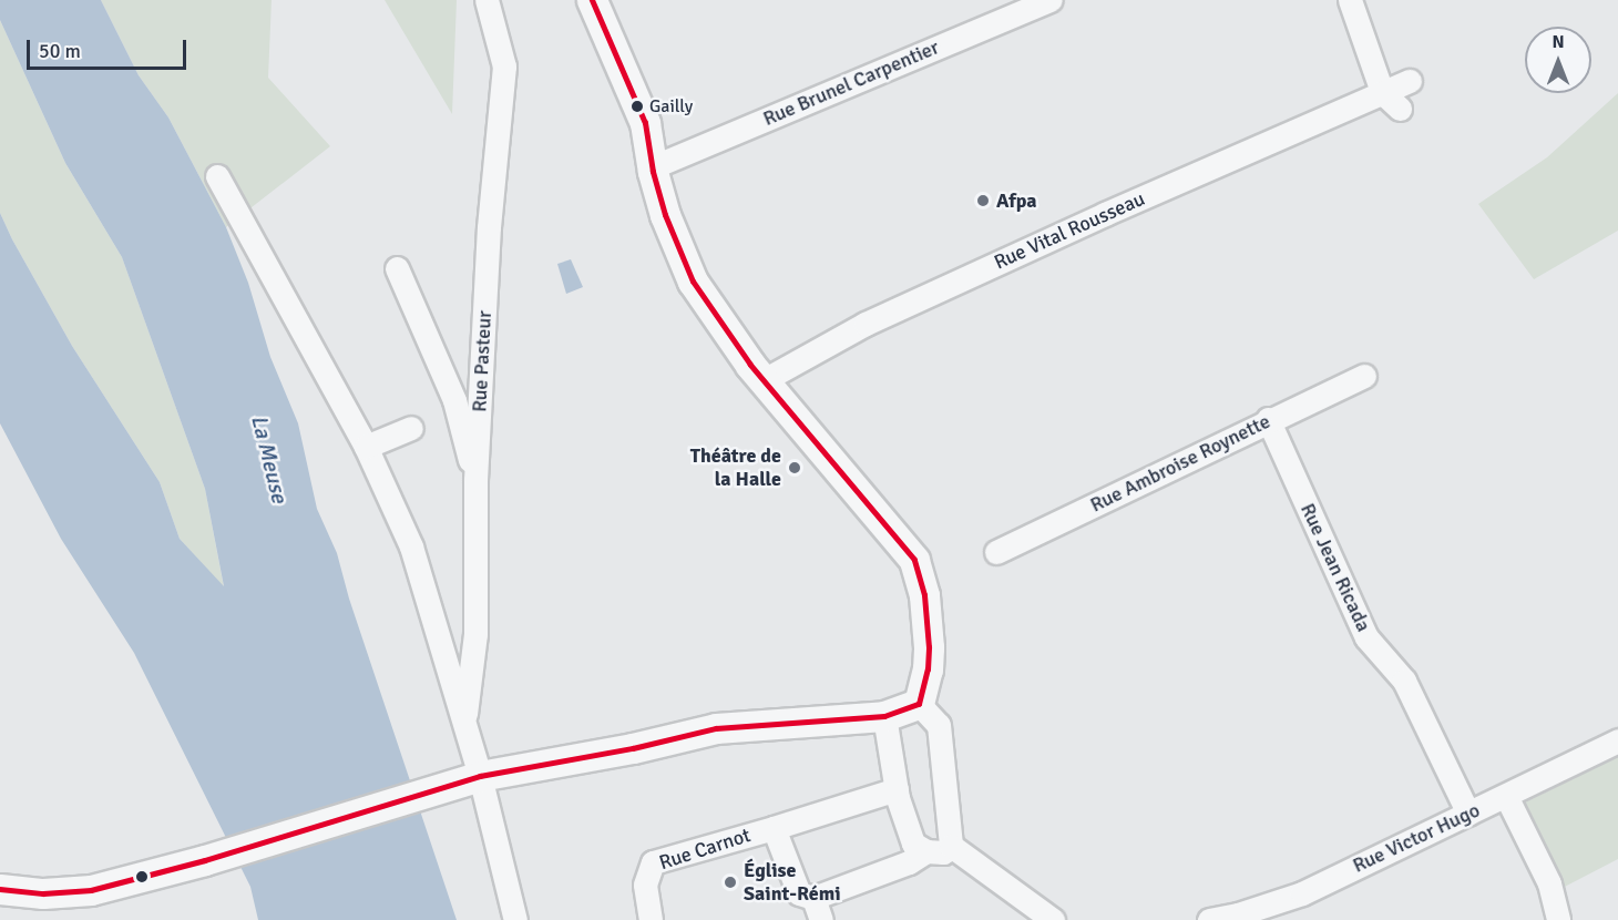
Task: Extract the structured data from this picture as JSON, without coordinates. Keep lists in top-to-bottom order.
{
  "streets": {
    "street": [
      "Rue Brunel Carpentier",
      "Rue Vital Rousseau",
      "Rue Pasteur",
      "Rue Ambroise Roynette",
      "Rue Jean Ricada",
      "Rue Victor Hugo",
      "Rue Carnot"
    ]
  },
  "crossings": [
    ["Rue Ambroise Roynette", "Rue Jean Ricada"],
    ["Rue Jean Ricada", "Rue Victor Hugo"]
  ],
  "water": ["La Meuse"],
  "places": [
    "Gailly",
    "Afpa",
    "Théâtre de la Halle",
    "Église Saint-Rémi"
  ],
  "scale_bar": "50 m",
  "north": "top"
}
